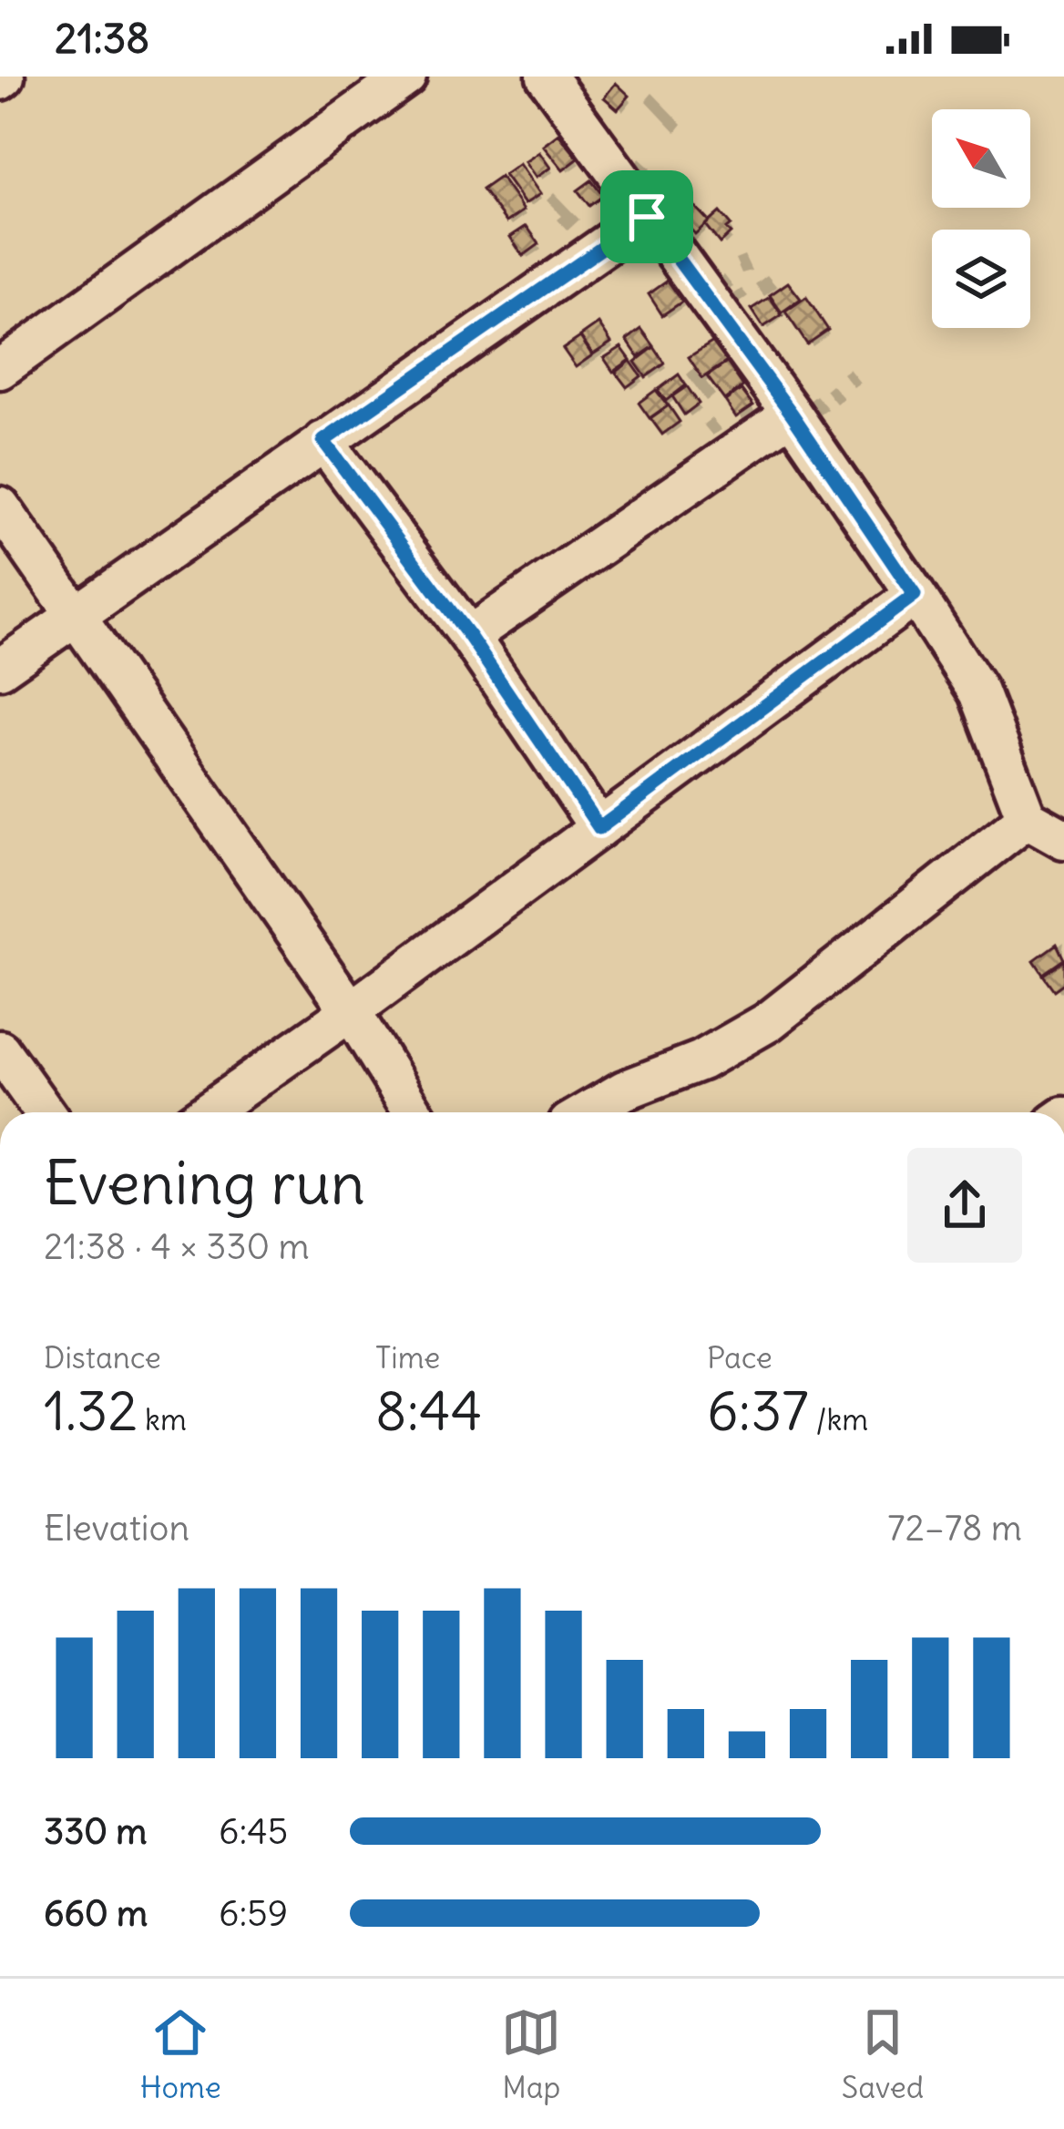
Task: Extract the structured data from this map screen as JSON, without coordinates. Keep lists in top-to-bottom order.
{
  "north": "top left",
  "page": {
    "status": "21:38",
    "heading": ["Evening run", "21:38 · 4 × 330 m"],
    "stats": [
      ["Distance", "1.32 km"],
      ["Time", "8:44"],
      ["Pace", "6:37 /km"]
    ],
    "chart": ["Elevation", "72–78 m"],
    "list": [
      {
        "name": "330 m",
        "note": "6:45"
      },
      {
        "name": "660 m",
        "note": "6:59"
      }
    ],
    "tabs": ["Home", "Map", "Saved"]
  }
}
